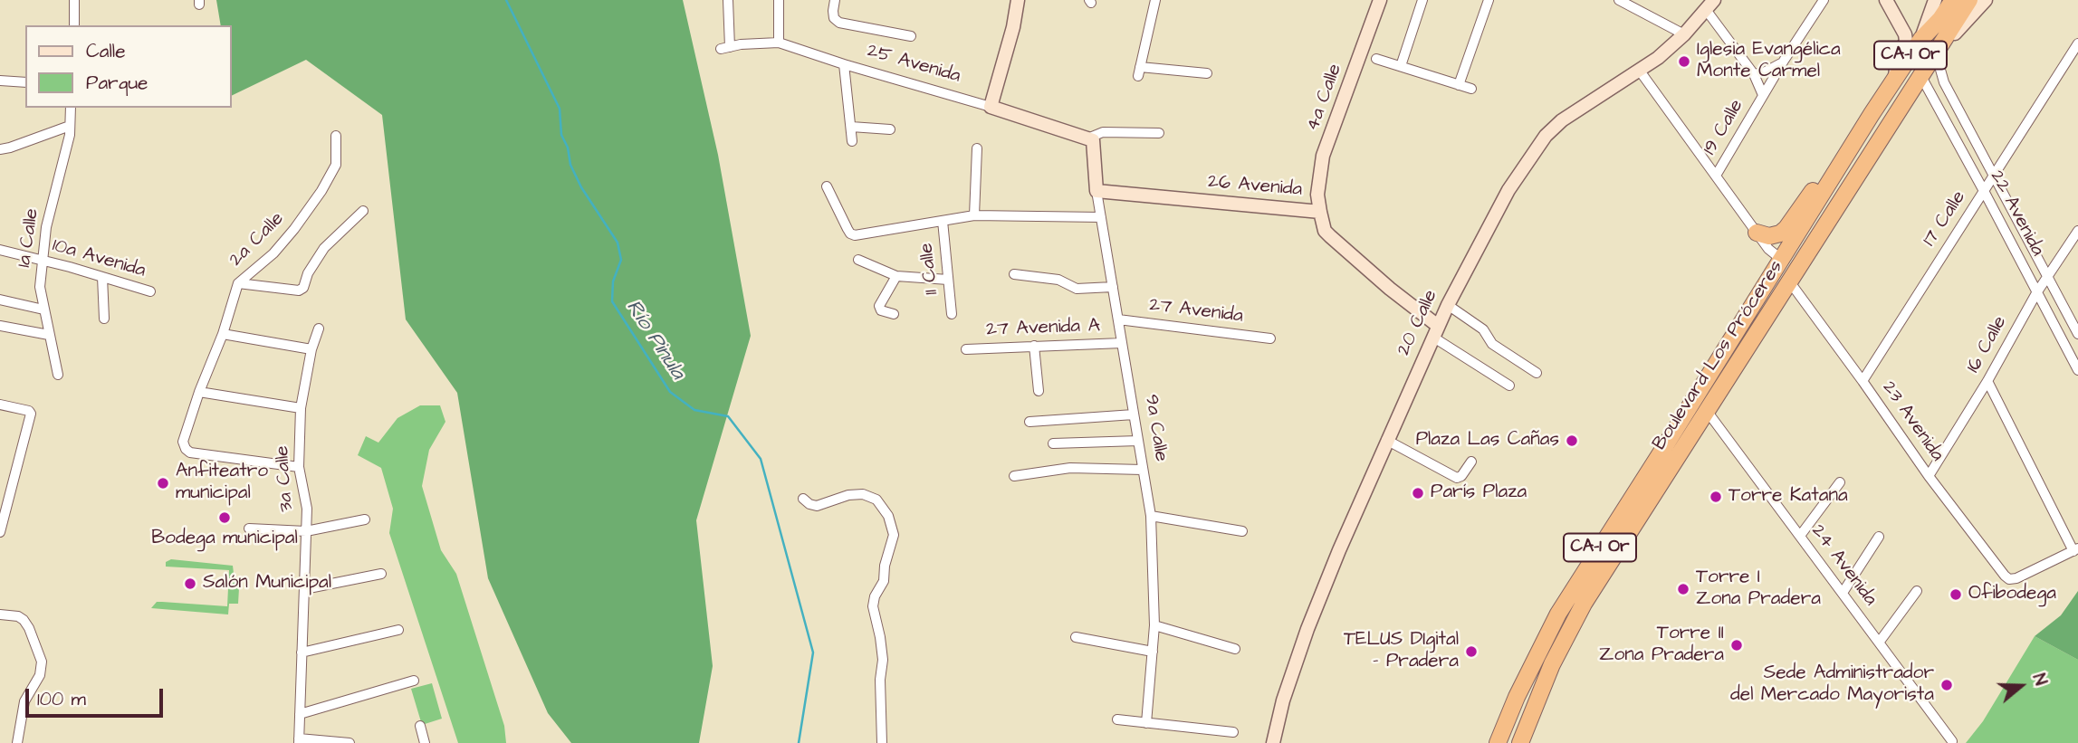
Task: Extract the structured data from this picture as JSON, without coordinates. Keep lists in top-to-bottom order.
{
  "streets": {
    "highway": ["CA-1 Or", "Boulevard Los Próceres"],
    "street": [
      "25 Avenida",
      "4a Calle",
      "19 Calle",
      "26 Avenida",
      "22 Avenida",
      "17 Calle",
      "1a Calle",
      "2a Calle",
      "10a Avenida",
      "11 Calle",
      "27 Avenida",
      "20 Calle",
      "27 Avenida A",
      "16 Calle",
      "23 Avenida",
      "9a Calle",
      "3a Calle",
      "24 Avenida"
    ]
  },
  "crossings": [
    ["25 Avenida", "9a Calle"],
    ["4a Calle", "26 Avenida"],
    ["26 Avenida", "20 Calle"],
    ["26 Avenida", "9a Calle"],
    ["22 Avenida", "17 Calle"],
    ["22 Avenida", "16 Calle"],
    ["22 Avenida", "Boulevard Los Próceres"],
    ["17 Calle", "23 Avenida"],
    ["1a Calle", "10a Avenida"],
    ["2a Calle", "3a Calle"],
    ["27 Avenida", "9a Calle"],
    ["27 Avenida A", "9a Calle"],
    ["16 Calle", "23 Avenida"],
    ["Boulevard Los Próceres", "23 Avenida"],
    ["Boulevard Los Próceres", "24 Avenida"]
  ],
  "water": ["Río Pinula"],
  "places": [
    "Iglesia Evangélica Monte Carmel",
    "Plaza Las Cañas",
    "Anfiteatro municipal",
    "París Plaza",
    "Torre Katana",
    "Bodega municipal",
    "Salón Municipal",
    "Torre I Zona Pradera",
    "Ofibodega",
    "Torre II Zona Pradera",
    "TELUS DIgital - Pradera",
    "Sede Administrador del Mercado Mayorista"
  ],
  "legend": ["Calle", "Parque"],
  "scale_bar": "100 m",
  "north": "right"
}
